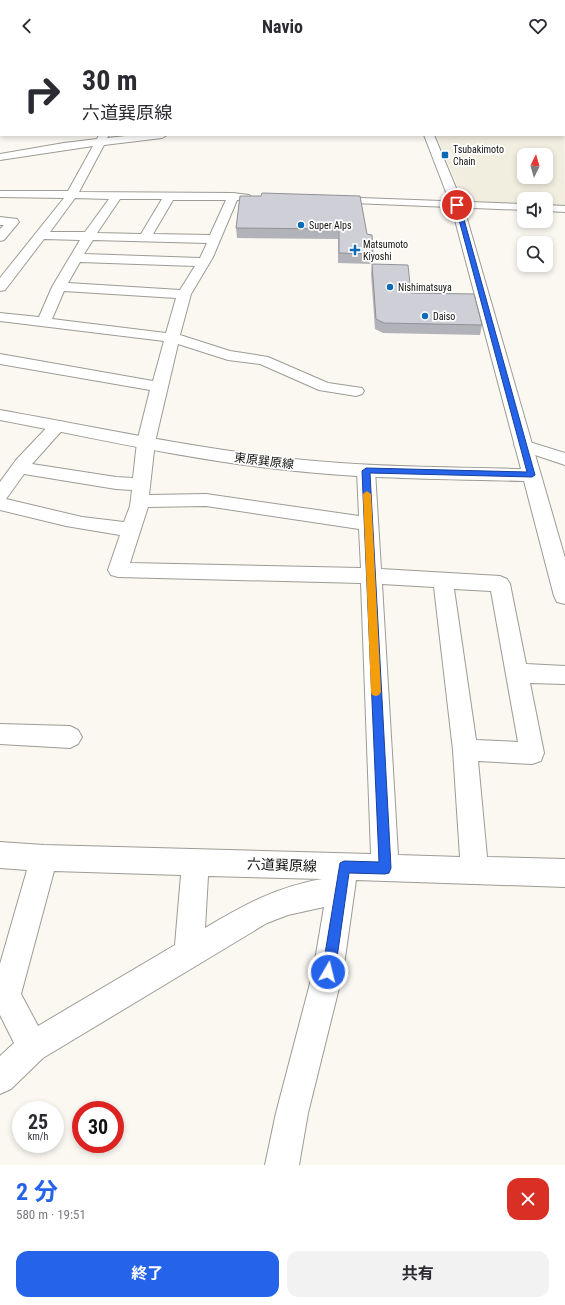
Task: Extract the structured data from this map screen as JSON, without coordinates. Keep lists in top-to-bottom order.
{
  "streets": {
    "street": ["東原巽原線", "六道巽原線"]
  },
  "places": {
    "transit": ["Tsubakimoto Chain"],
    "other": ["Super Alps", "Nishimatsuya", "Daiso"],
    "health": ["Matsumoto Kiyoshi"]
  },
  "north": "top",
  "page": {
    "header": "Navio",
    "turn": ["30 m", "六道巽原線"],
    "speed": "25 km/h",
    "limit": "30",
    "heading": ["2 分", "580 m · 19:51"],
    "buttons": ["終了", "共有"]
  }
}
